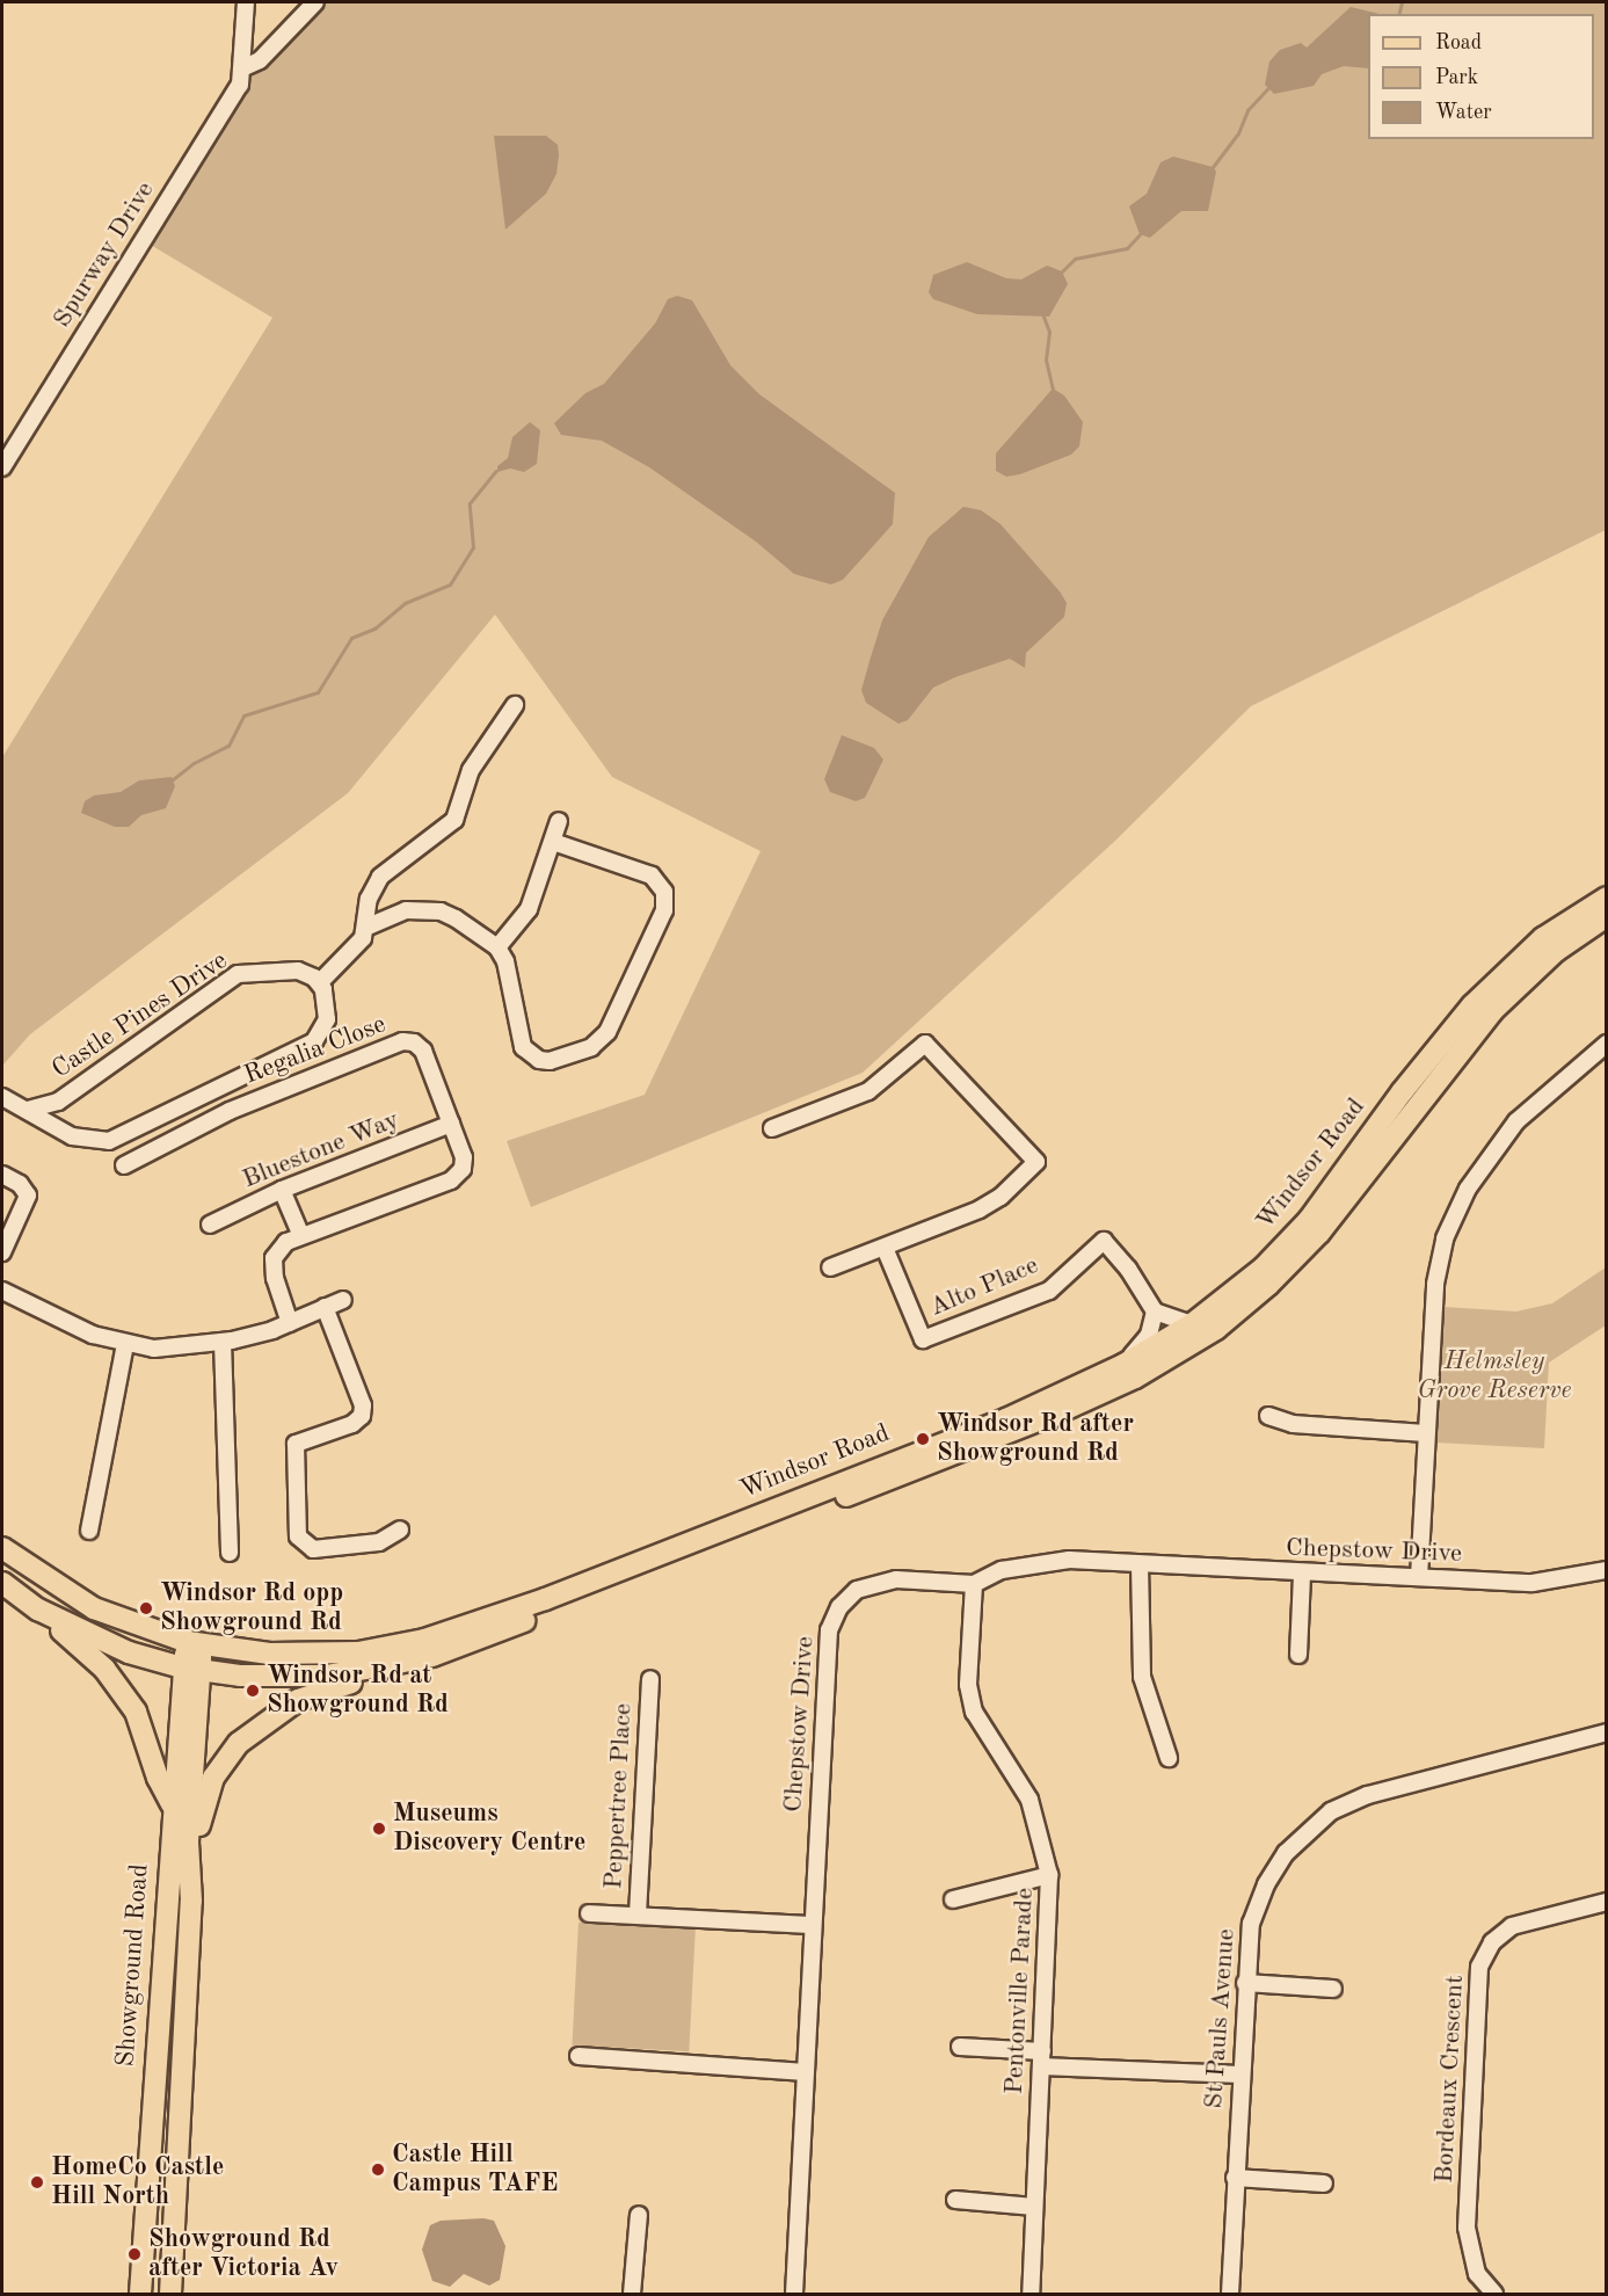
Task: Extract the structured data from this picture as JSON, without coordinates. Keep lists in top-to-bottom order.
{
  "streets": {
    "main road": ["Windsor Road", "Showground Road"],
    "street": [
      "Spurway Drive",
      "Castle Pines Drive",
      "Regalia Close",
      "Bluestone Way",
      "Alto Place",
      "Chepstow Drive",
      "Peppertree Place",
      "Pentonville Parade",
      "St Pauls Avenue",
      "Bordeaux Crescent"
    ]
  },
  "crossings": [
    ["Regalia Close", "Bluestone Way"],
    ["Windsor Road", "Showground Road"],
    ["Chepstow Drive", "Pentonville Parade"]
  ],
  "parks": ["Helmsley Grove Reserve"],
  "places": [
    "Windsor Rd after Showground Rd",
    "Windsor Rd opp Showground Rd",
    "Windsor Rd at Showground Rd",
    "Museums Discovery Centre",
    "Castle Hill Campus TAFE",
    "HomeCo Castle Hill North",
    "Showground Rd after Victoria Av"
  ],
  "legend": ["Road", "Park", "Water"]
}
